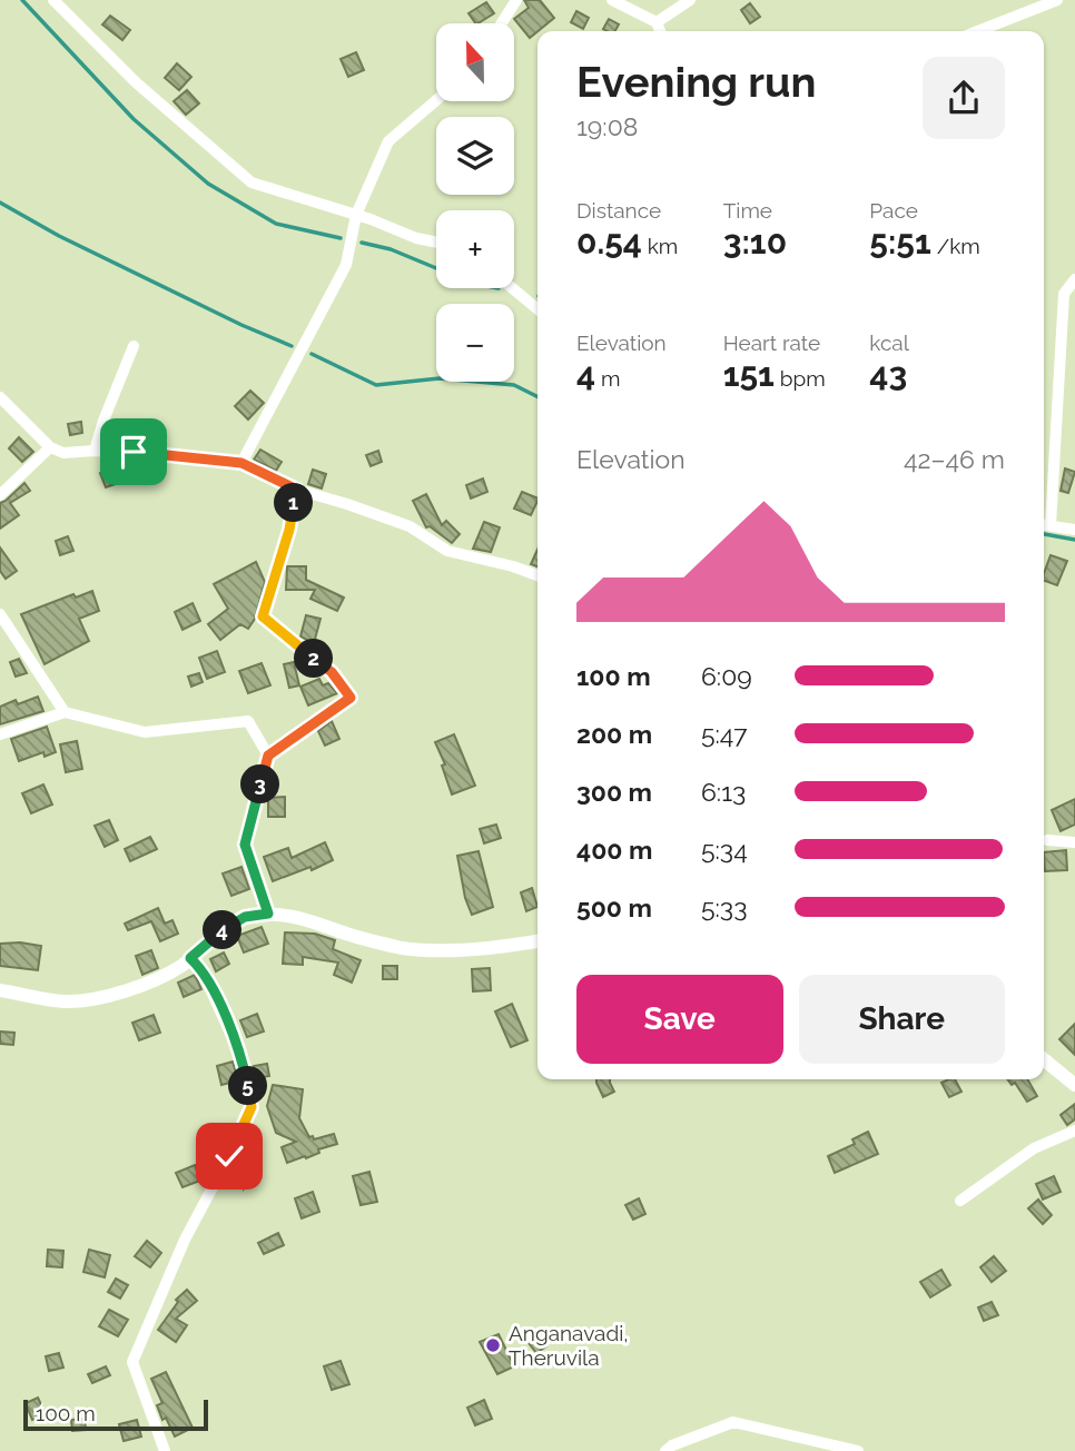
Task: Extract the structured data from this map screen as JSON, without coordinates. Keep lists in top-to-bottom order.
{
  "places": ["Anganavadi, Theruvila"],
  "scale_bar": "100 m",
  "north": "top",
  "page": {
    "map_buttons": ["+", "−"],
    "heading": ["Evening run", "19:08"],
    "stats": [
      ["Distance", "0.54 km"],
      ["Time", "3:10"],
      ["Pace", "5:51 /km"],
      ["Elevation", "4 m"],
      ["Heart rate", "151 bpm"],
      ["kcal", "43"]
    ],
    "chart": ["Elevation", "42–46 m"],
    "pins": [
      "1",
      "2",
      "3",
      "4",
      "5"
    ],
    "list": [
      {
        "name": "100 m",
        "note": "6:09"
      },
      {
        "name": "200 m",
        "note": "5:47"
      },
      {
        "name": "300 m",
        "note": "6:13"
      },
      {
        "name": "400 m",
        "note": "5:34"
      },
      {
        "name": "500 m",
        "note": "5:33"
      }
    ],
    "buttons": ["Save", "Share"],
    "scale": "100 m"
  }
}
